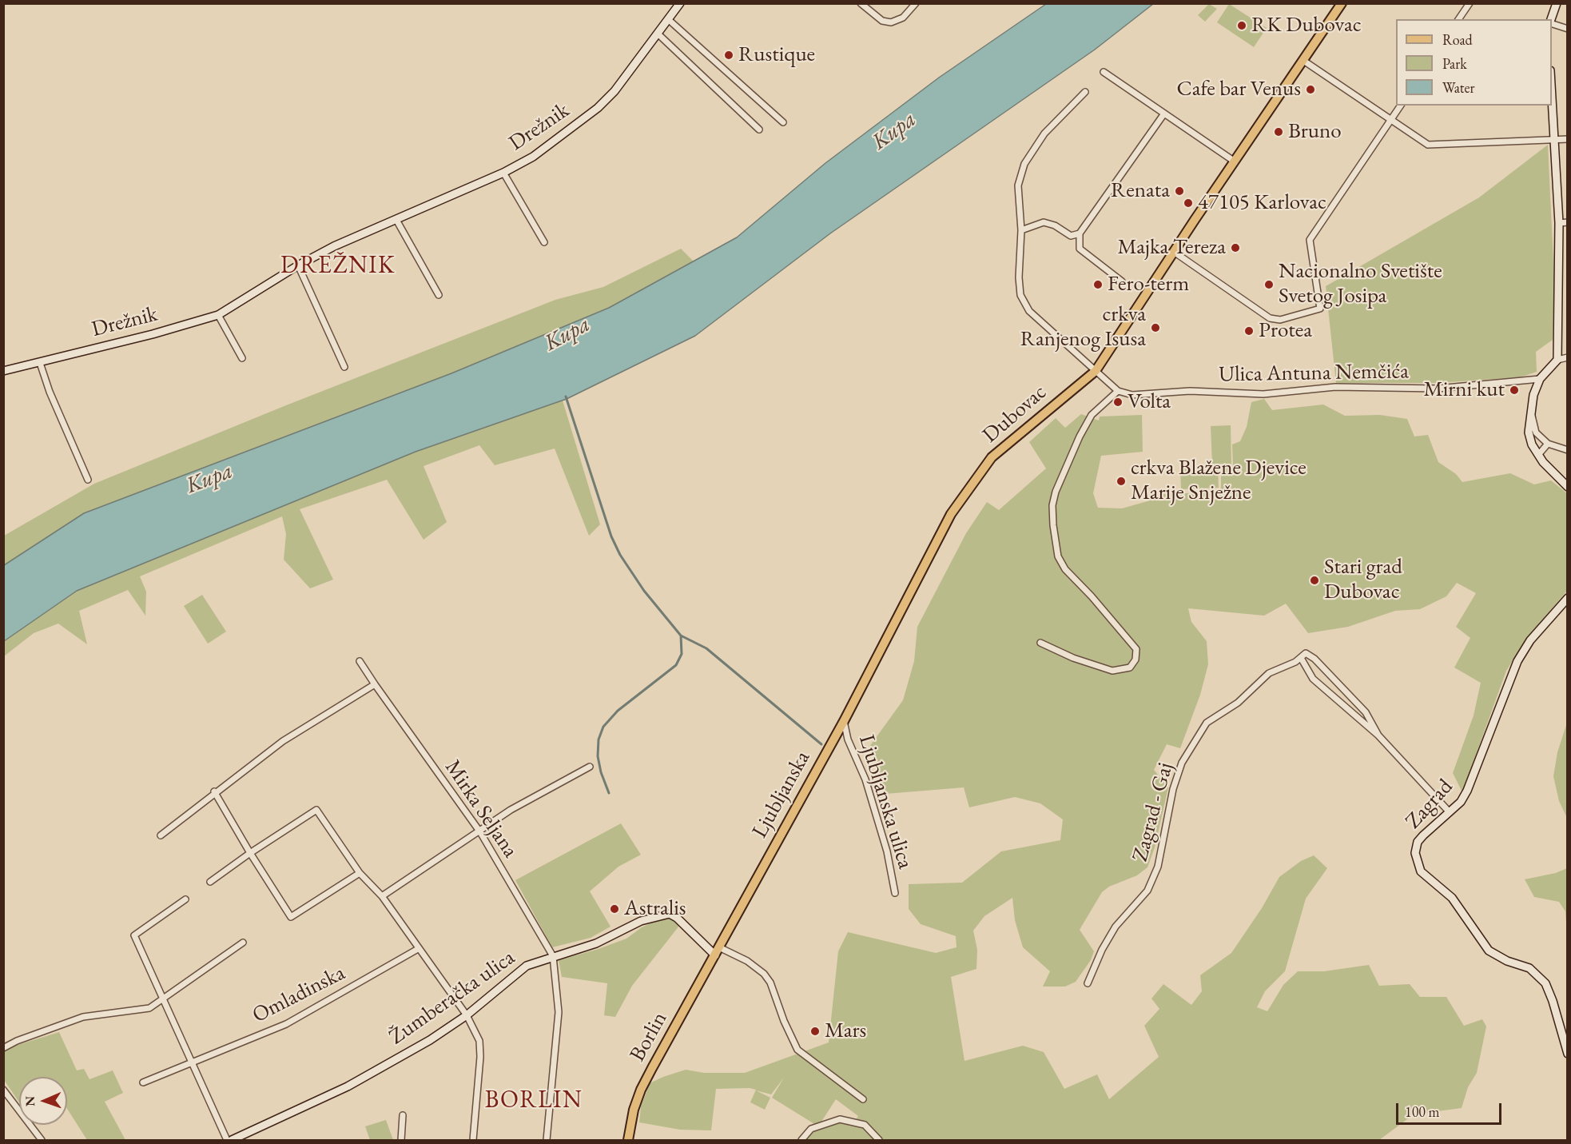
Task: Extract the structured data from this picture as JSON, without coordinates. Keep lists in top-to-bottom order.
{
  "streets": {
    "main road": [
      "Drežnik",
      "Dubovac",
      "Ljubljanska",
      "Zagrad",
      "Žumberačka ulica",
      "Borlin"
    ],
    "street": [
      "Ulica Antuna Nemčića",
      "Ljubljanska ulica",
      "Mirka Seljana",
      "Zagrad - Gaj",
      "Omladinska"
    ]
  },
  "crossings": [
    ["Dubovac", "Ljubljanska"],
    ["Ljubljanska", "Ljubljanska ulica"],
    ["Ljubljanska", "Žumberačka ulica"],
    ["Ljubljanska", "Borlin"],
    ["Zagrad", "Zagrad - Gaj"],
    ["Mirka Seljana", "Žumberačka ulica"],
    ["Žumberačka ulica", "Borlin"]
  ],
  "districts": ["DREŽNIK", "BORLIN"],
  "water": ["Kupa"],
  "places": [
    "RK Dubovac",
    "Rustique",
    "Cafe bar Venus",
    "Bruno",
    "Renata",
    "47105 Karlovac",
    "Majka Tereza",
    "Fero-term",
    "Nacionalno Svetište Svetog Josipa",
    "crkva Ranjenog Isusa",
    "Protea",
    "Mirni kut",
    "Volta",
    "crkva Blažene Djevice Marije Snježne",
    "Stari grad Dubovac",
    "Astralis",
    "Mars"
  ],
  "legend": ["Road", "Park", "Water"],
  "scale_bar": "100 m",
  "north": "left"
}
